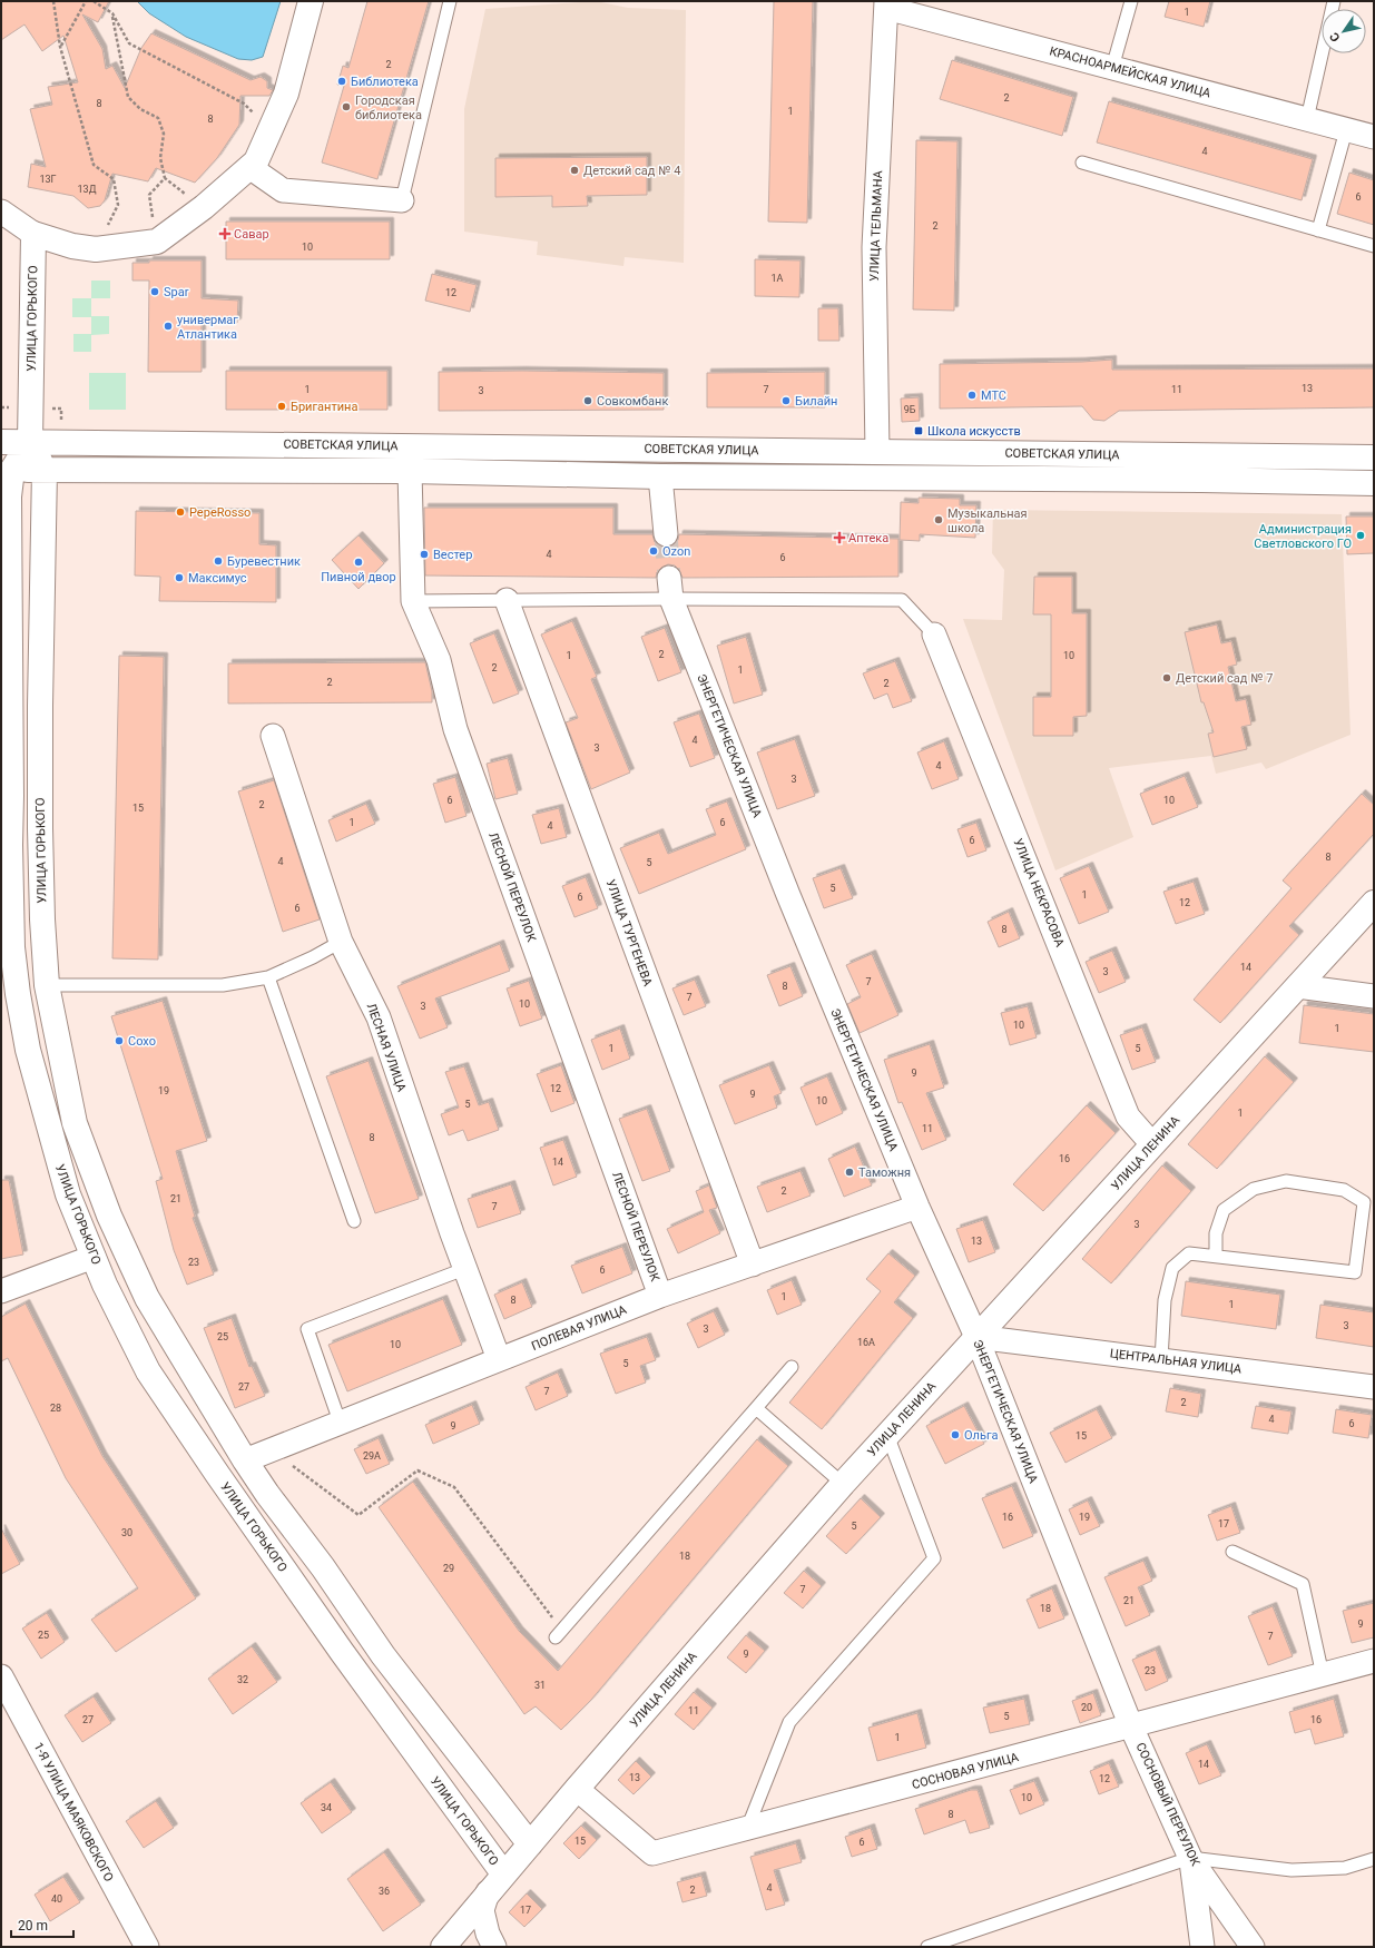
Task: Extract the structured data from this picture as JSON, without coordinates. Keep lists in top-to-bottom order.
{
  "streets": {
    "street": [
      "КРАСНОАРМЕЙСКАЯ УЛИЦА",
      "УЛИЦА ТЕЛЬМАНА",
      "УЛИЦА ГОРЬКОГО",
      "СОВЕТСКАЯ УЛИЦА",
      "ЭНЕРГЕТИЧЕСКАЯ УЛИЦА",
      "ЛЕСНОЙ ПЕРЕУЛОК",
      "УЛИЦА НЕКРАСОВА",
      "УЛИЦА ТУРГЕНЕВА",
      "ЛЕСНАЯ УЛИЦА",
      "УЛИЦА ЛЕНИНА",
      "ПОЛЕВАЯ УЛИЦА",
      "ЦЕНТРАЛЬНАЯ УЛИЦА",
      "СОСНОВАЯ УЛИЦА",
      "СОСНОВЫЙ ПЕРЕУЛОК",
      "1-Я УЛИЦА МАЯКОВСКОГО"
    ]
  },
  "crossings": [
    ["КРАСНОАРМЕЙСКАЯ УЛИЦА", "УЛИЦА ТЕЛЬМАНА"],
    ["УЛИЦА ТЕЛЬМАНА", "СОВЕТСКАЯ УЛИЦА"],
    ["УЛИЦА ГОРЬКОГО", "СОВЕТСКАЯ УЛИЦА"],
    ["УЛИЦА ГОРЬКОГО", "УЛИЦА ЛЕНИНА"],
    ["УЛИЦА ГОРЬКОГО", "ПОЛЕВАЯ УЛИЦА"],
    ["СОВЕТСКАЯ УЛИЦА", "ЛЕСНОЙ ПЕРЕУЛОК"],
    ["ЭНЕРГЕТИЧЕСКАЯ УЛИЦА", "УЛИЦА ЛЕНИНА"],
    ["ЭНЕРГЕТИЧЕСКАЯ УЛИЦА", "ПОЛЕВАЯ УЛИЦА"],
    ["ЭНЕРГЕТИЧЕСКАЯ УЛИЦА", "ЦЕНТРАЛЬНАЯ УЛИЦА"],
    ["ЭНЕРГЕТИЧЕСКАЯ УЛИЦА", "СОСНОВАЯ УЛИЦА"],
    ["ЭНЕРГЕТИЧЕСКАЯ УЛИЦА", "СОСНОВЫЙ ПЕРЕУЛОК"],
    ["ЛЕСНОЙ ПЕРЕУЛОК", "ПОЛЕВАЯ УЛИЦА"],
    ["УЛИЦА НЕКРАСОВА", "УЛИЦА ЛЕНИНА"],
    ["УЛИЦА ТУРГЕНЕВА", "ПОЛЕВАЯ УЛИЦА"],
    ["ЛЕСНАЯ УЛИЦА", "ПОЛЕВАЯ УЛИЦА"],
    ["УЛИЦА ЛЕНИНА", "ЦЕНТРАЛЬНАЯ УЛИЦА"],
    ["УЛИЦА ЛЕНИНА", "СОСНОВАЯ УЛИЦА"],
    ["СОСНОВАЯ УЛИЦА", "СОСНОВЫЙ ПЕРЕУЛОК"]
  ],
  "places": {
    "other": [
      "Библиотека",
      "Городская библиотека",
      "Детский сад № 4",
      "Spar",
      "универмаг Атлантика",
      "МТС",
      "Совкомбанк",
      "Билайн",
      "Бригантина",
      "PepeRosso",
      "Музыкальная школа",
      "Администрация Светловского ГО",
      "Ozon",
      "Вестер",
      "Буревестник",
      "Пивной двор",
      "Максимус",
      "Детский сад № 7",
      "Сохо",
      "Таможня",
      "Ольга"
    ],
    "health": ["Савар", "Аптека"],
    "transit": ["Школа искусств"]
  },
  "house_numbers": [
    "1",
    "2",
    "2",
    "8",
    "1",
    "8",
    "4",
    "13Г",
    "13Д",
    "6",
    "2",
    "10",
    "1А",
    "12",
    "13",
    "1",
    "7",
    "11",
    "3",
    "9Б",
    "4",
    "6",
    "2",
    "1",
    "10",
    "2",
    "1",
    "2",
    "2",
    "4",
    "3",
    "4",
    "3",
    "6",
    "10",
    "2",
    "15",
    "1",
    "6",
    "4",
    "6",
    "8",
    "4",
    "5",
    "5",
    "1",
    "6",
    "12",
    "6",
    "8",
    "14",
    "3",
    "7",
    "8",
    "7",
    "10",
    "3",
    "10",
    "1",
    "1",
    "5",
    "9",
    "12",
    "19",
    "9",
    "10",
    "5",
    "1",
    "11",
    "8",
    "16",
    "14",
    "2",
    "21",
    "7",
    "3",
    "13",
    "23",
    "6",
    "1",
    "8",
    "1",
    "3",
    "3",
    "25",
    "16А",
    "10",
    "5",
    "27",
    "7",
    "2",
    "28",
    "4",
    "6",
    "9",
    "15",
    "29А",
    "16",
    "19",
    "17",
    "5",
    "30",
    "18",
    "29",
    "7",
    "21",
    "18",
    "9",
    "25",
    "7",
    "9",
    "23",
    "32",
    "31",
    "20",
    "11",
    "5",
    "27",
    "16",
    "1",
    "14",
    "13",
    "12",
    "10",
    "34",
    "8",
    "15",
    "6",
    "4",
    "2",
    "36",
    "40",
    "17"
  ],
  "scale_bar": "20 m",
  "north": "bottom left"
}
